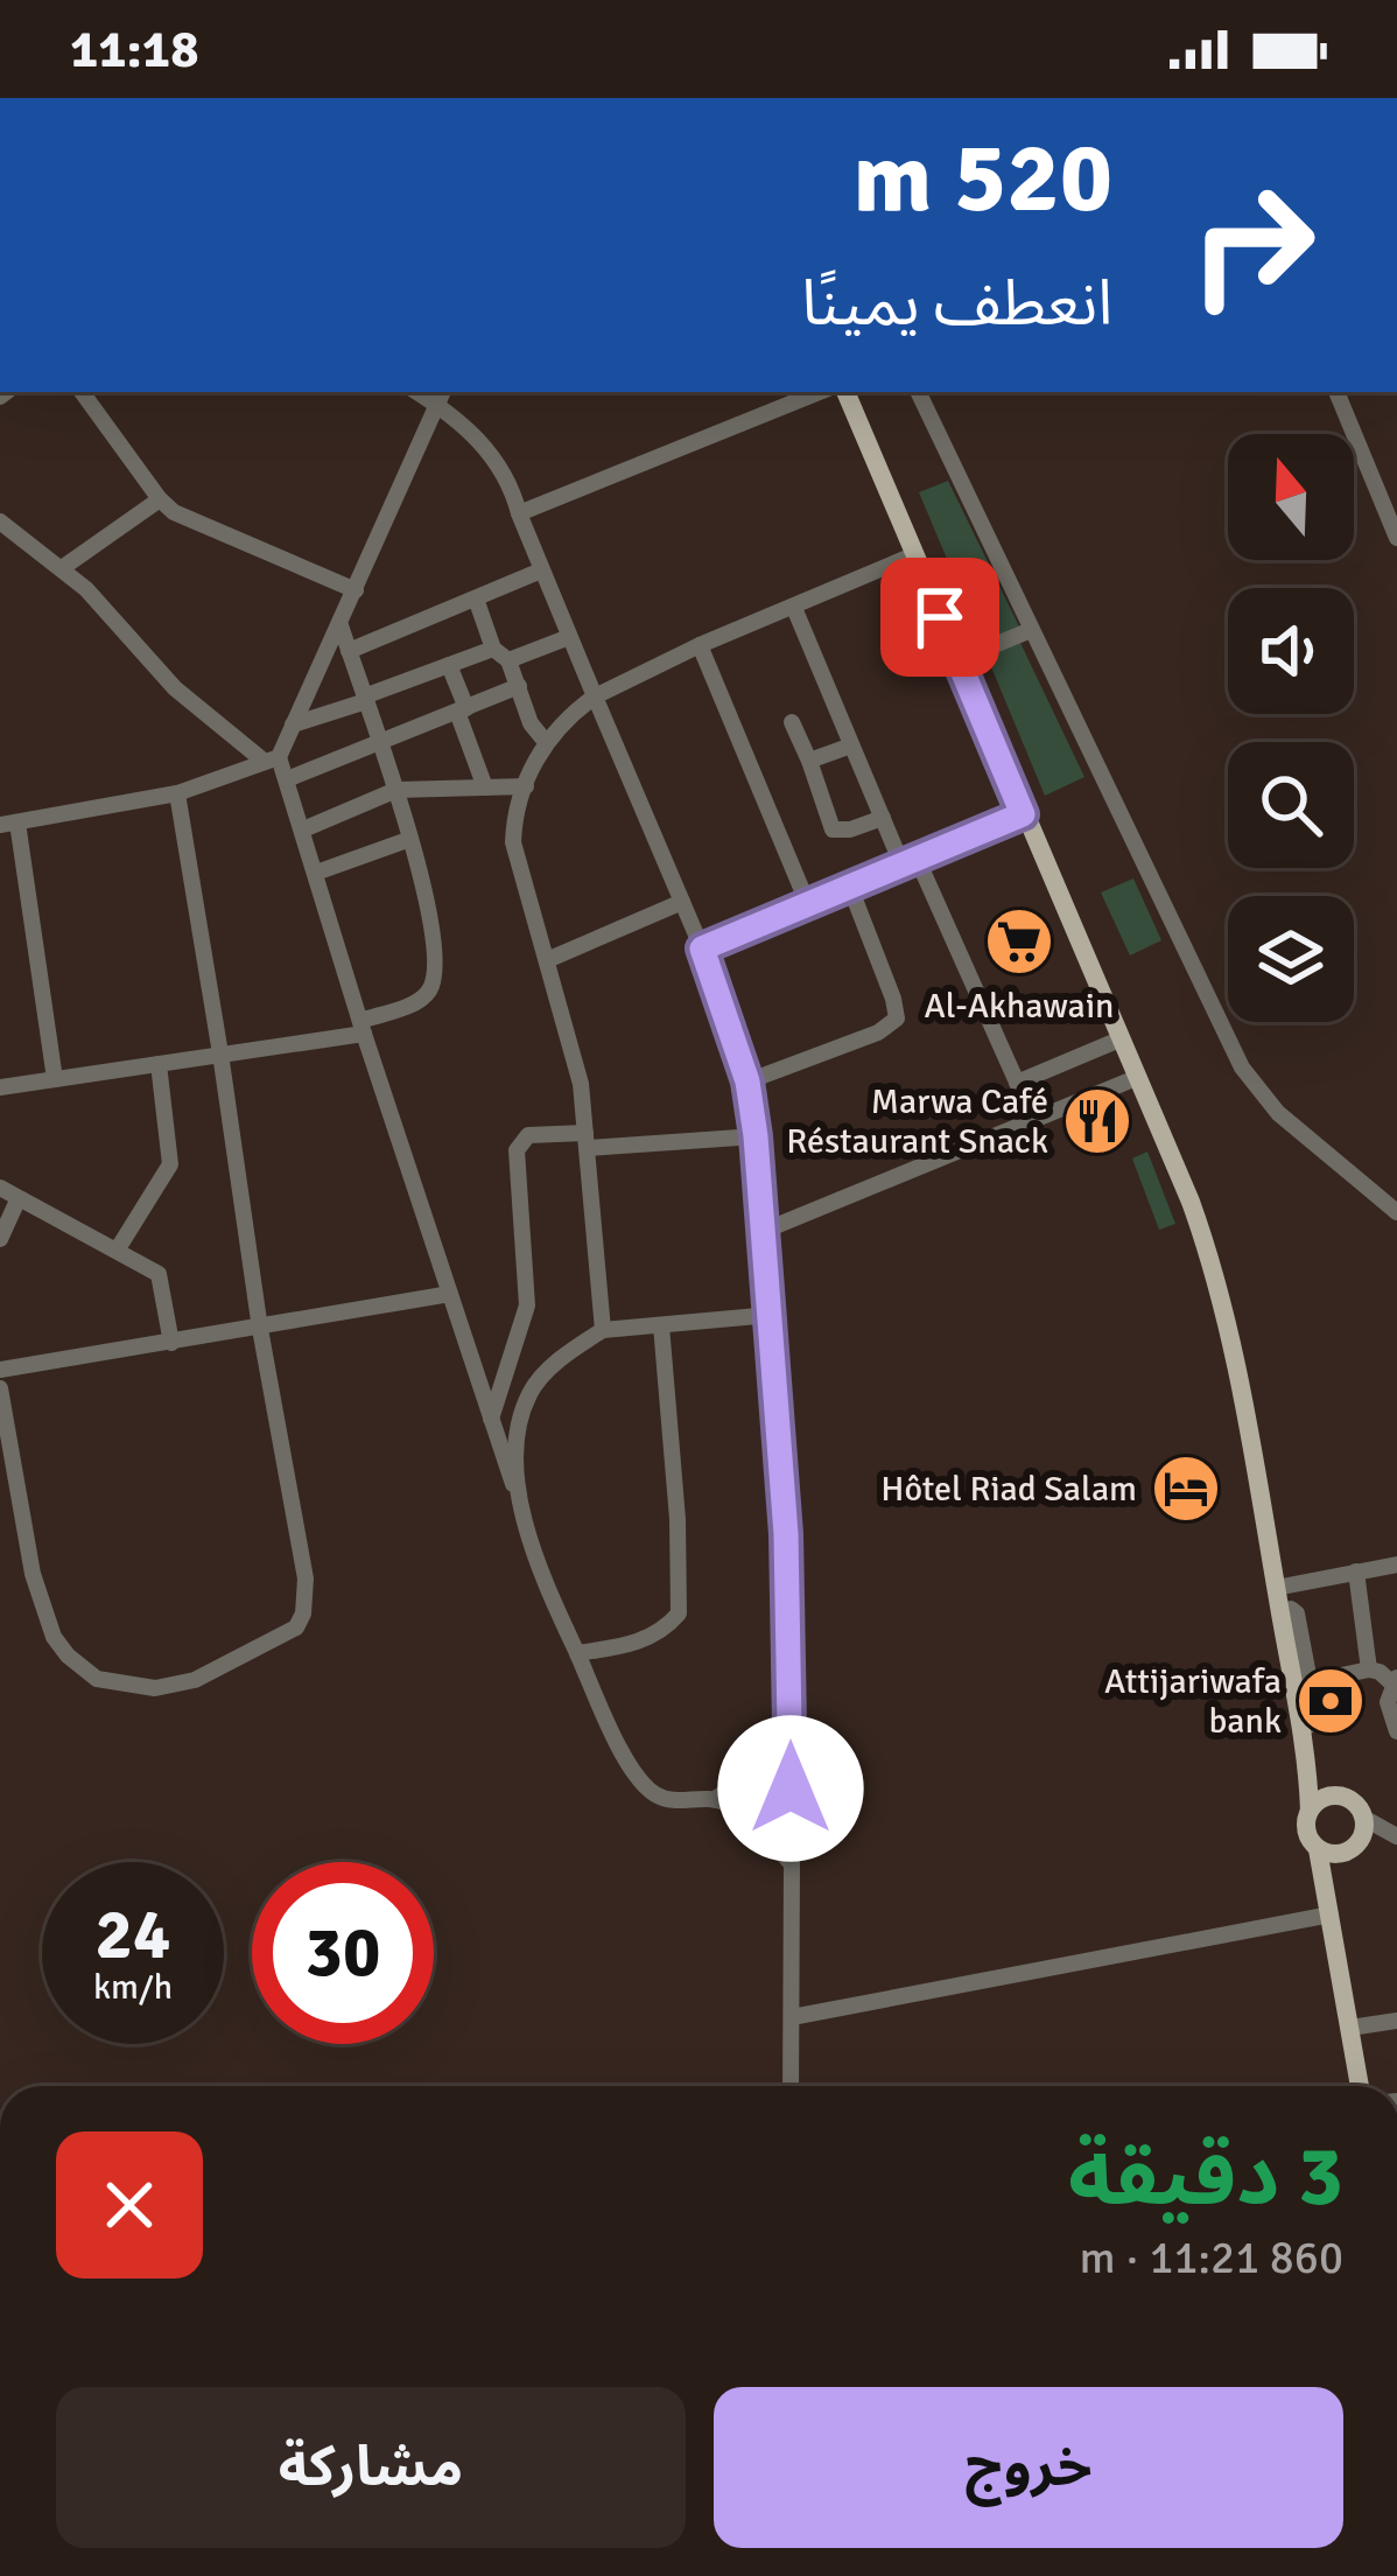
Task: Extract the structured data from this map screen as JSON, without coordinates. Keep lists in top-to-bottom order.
{
  "places": {
    "supermarket": ["Al-Akhawain"],
    "restaurant": ["Marwa Café Réstaurant Snack"],
    "hotel": ["Hôtel Riad Salam"],
    "bank": ["Attijariwafa bank"]
  },
  "north": "top",
  "page": {
    "status": "11:18",
    "turn": ["520 m", "انعطف يمينًا"],
    "speed": "24 km/h",
    "limit": "30",
    "heading": ["3 دقيقة", "860 m · 11:21"],
    "buttons": ["خروج", "مشاركة"]
  }
}
